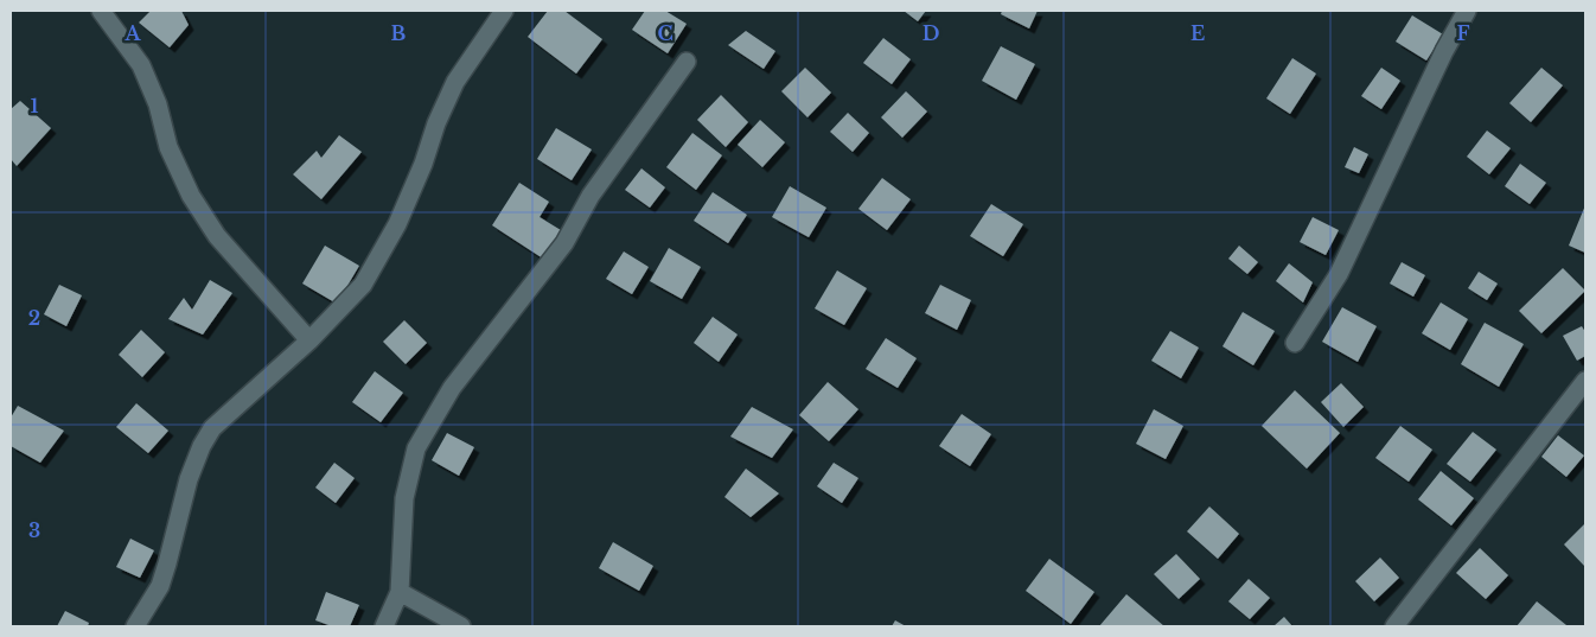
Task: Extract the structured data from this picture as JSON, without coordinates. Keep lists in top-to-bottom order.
{
  "grid": {
    "columns": [
      "A",
      "B",
      "C",
      "D",
      "E",
      "F"
    ],
    "rows": ["1", "2", "3"]
  }
}
